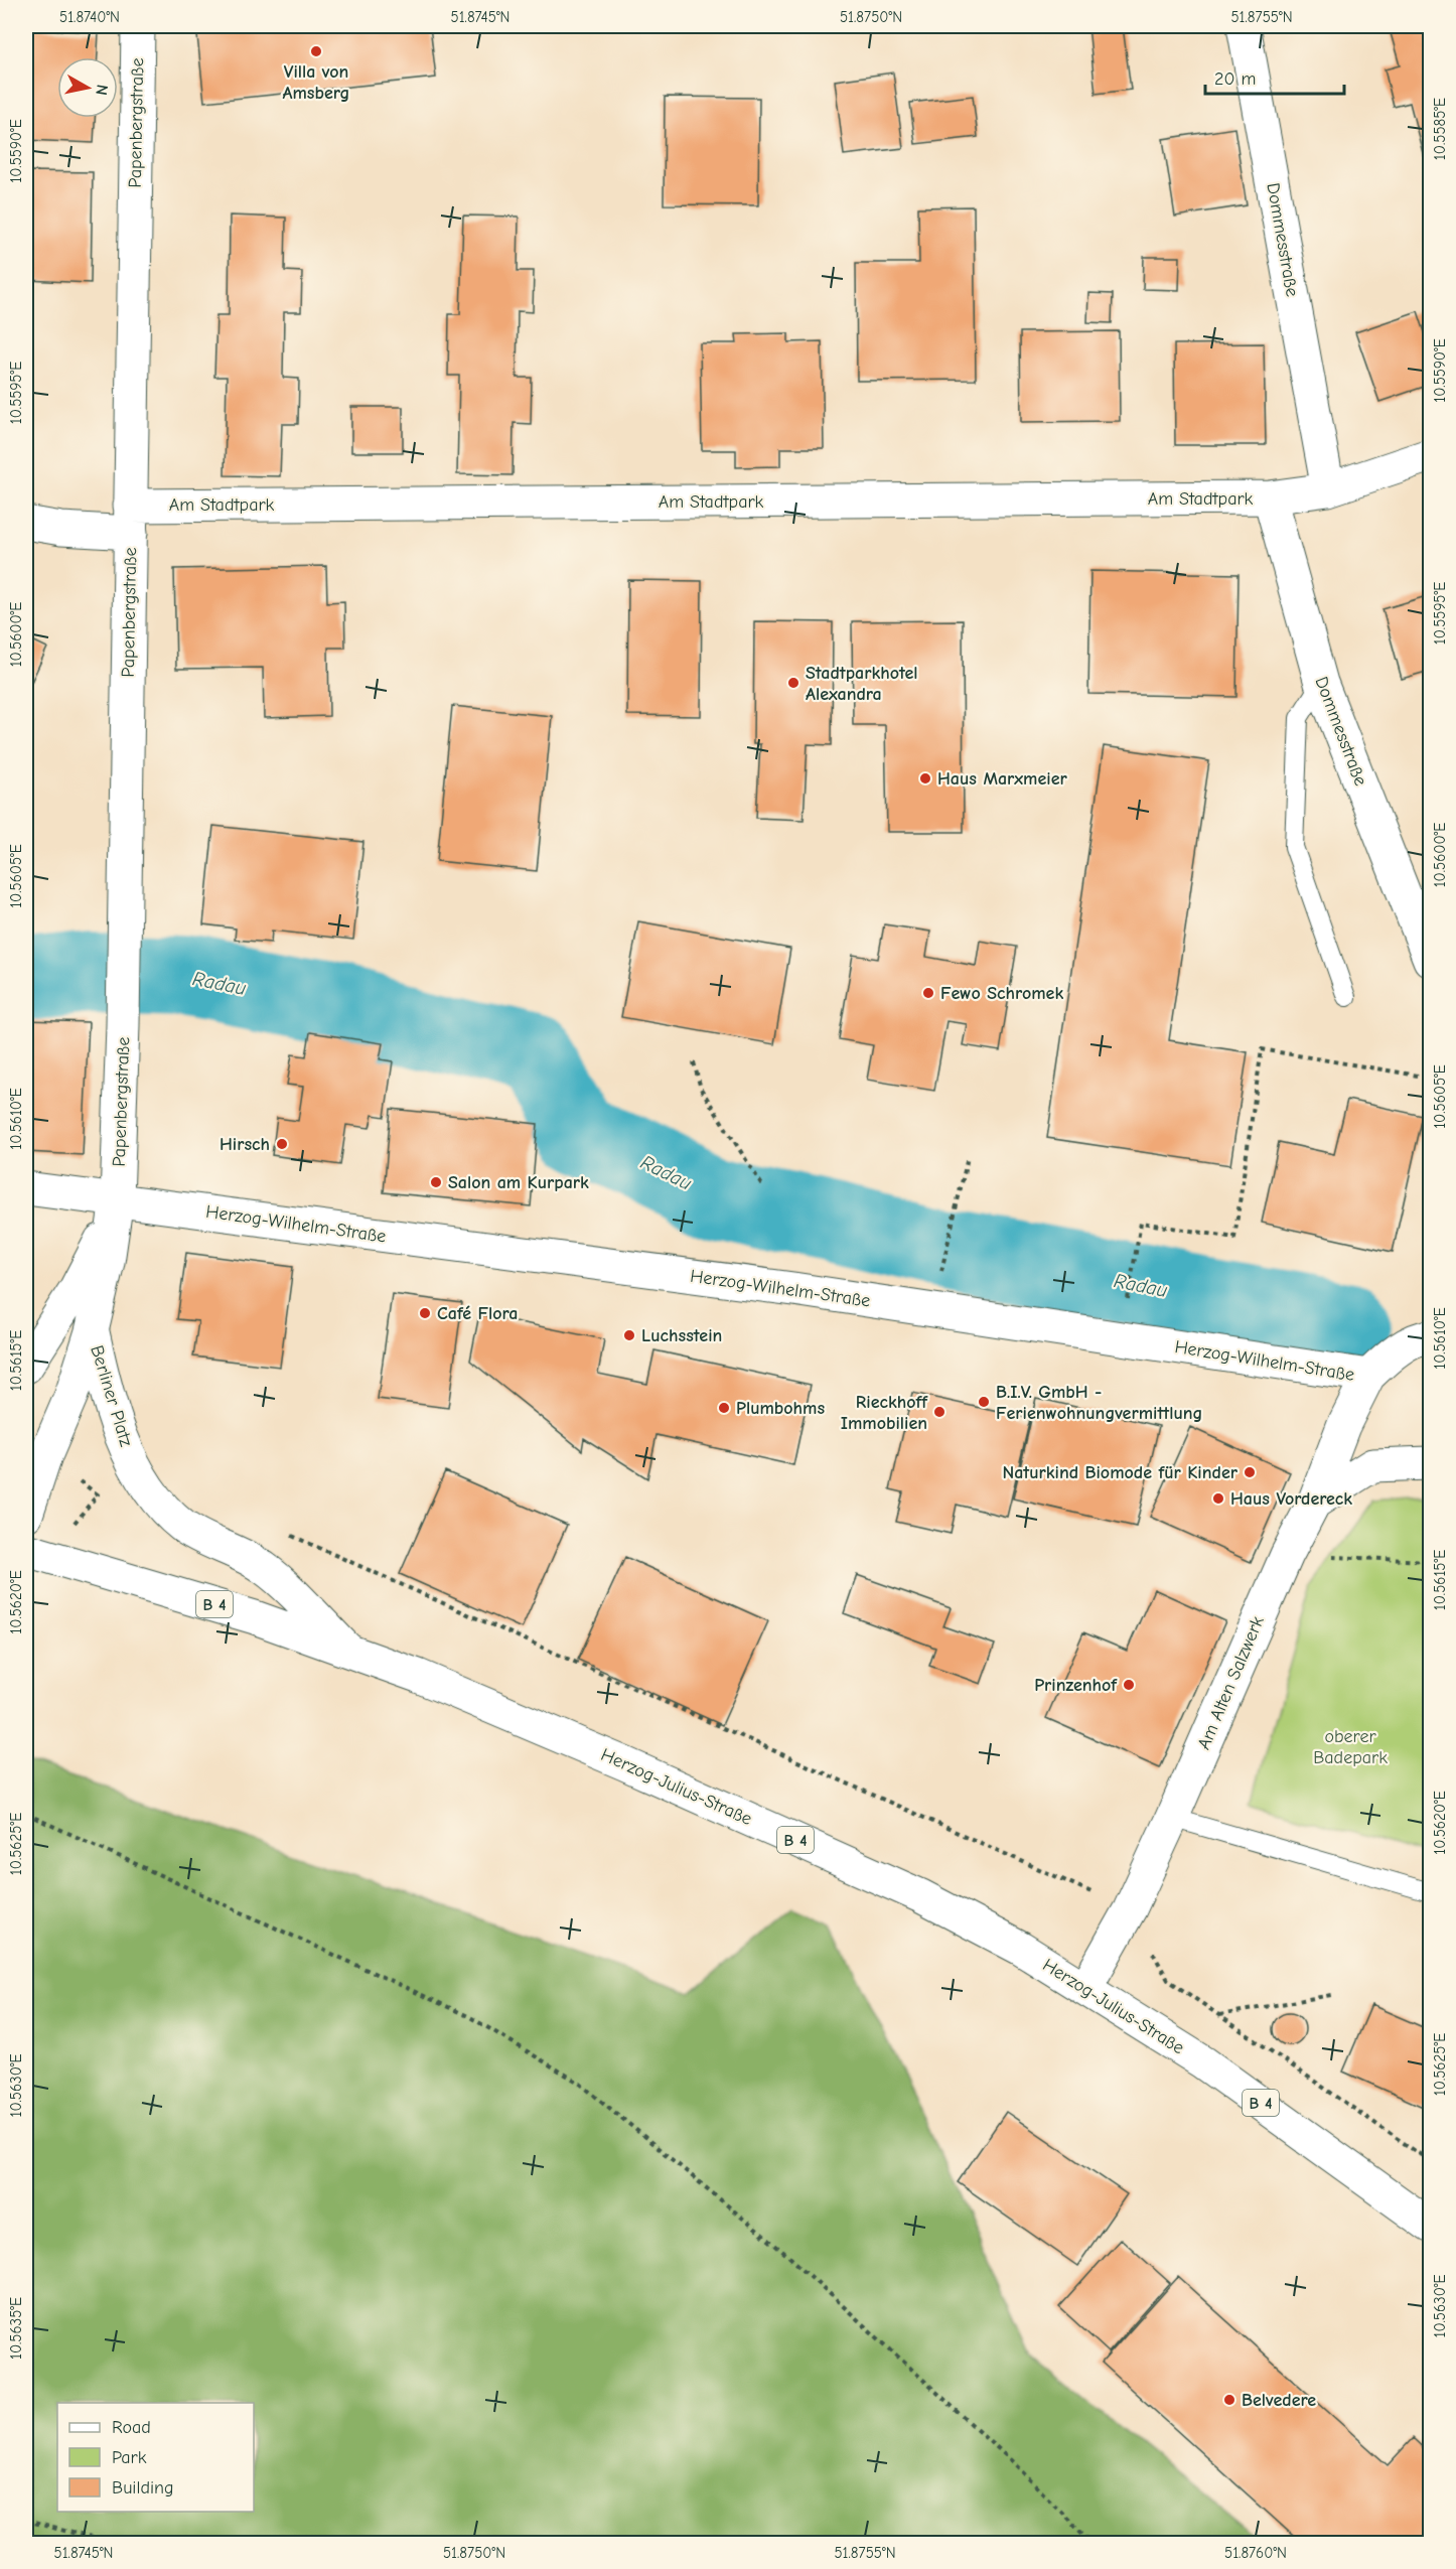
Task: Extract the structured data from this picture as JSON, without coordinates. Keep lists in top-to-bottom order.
{
  "streets": {
    "street": [
      "Papenbergstraße",
      "Dommesstraße",
      "Am Stadtpark",
      "Herzog-Wilhelm-Straße",
      "Berliner Platz",
      "B 4",
      "Am Alten Salzwerk",
      "Herzog-Julius-Straße"
    ]
  },
  "crossings": [
    ["Papenbergstraße", "Am Stadtpark"],
    ["Papenbergstraße", "Herzog-Wilhelm-Straße"],
    ["Papenbergstraße", "Berliner Platz"],
    ["Dommesstraße", "Am Stadtpark"],
    ["Herzog-Wilhelm-Straße", "Berliner Platz"],
    ["Herzog-Wilhelm-Straße", "Am Alten Salzwerk"],
    ["Berliner Platz", "Herzog-Julius-Straße"],
    ["Am Alten Salzwerk", "Herzog-Julius-Straße"]
  ],
  "water": ["Radau"],
  "parks": ["oberer Badepark"],
  "places": [
    "Villa von Amsberg",
    "Stadtparkhotel Alexandra",
    "Haus Marxmeier",
    "Fewo Schromek",
    "Hirsch",
    "Salon am Kurpark",
    "Café Flora",
    "Luchsstein",
    "B.I.V. GmbH - Ferienwohnungvermittlung",
    "Plumbohms",
    "Rieckhoff Immobilien",
    "Naturkind Biomode für Kinder",
    "Haus Vordereck",
    "Prinzenhof",
    "Belvedere"
  ],
  "legend": ["Road", "Park", "Building"],
  "scale_bar": "20 m",
  "north": "right",
  "coordinates": [
    "51.8740°N",
    "51.8745°N",
    "51.8750°N",
    "51.8755°N",
    "10.5585°E",
    "10.5590°E",
    "10.5595°E",
    "10.5600°E",
    "10.5605°E",
    "10.5610°E",
    "10.5615°E",
    "10.5620°E",
    "10.5625°E",
    "10.5630°E",
    "10.5635°E",
    "51.8760°N"
  ]
}
